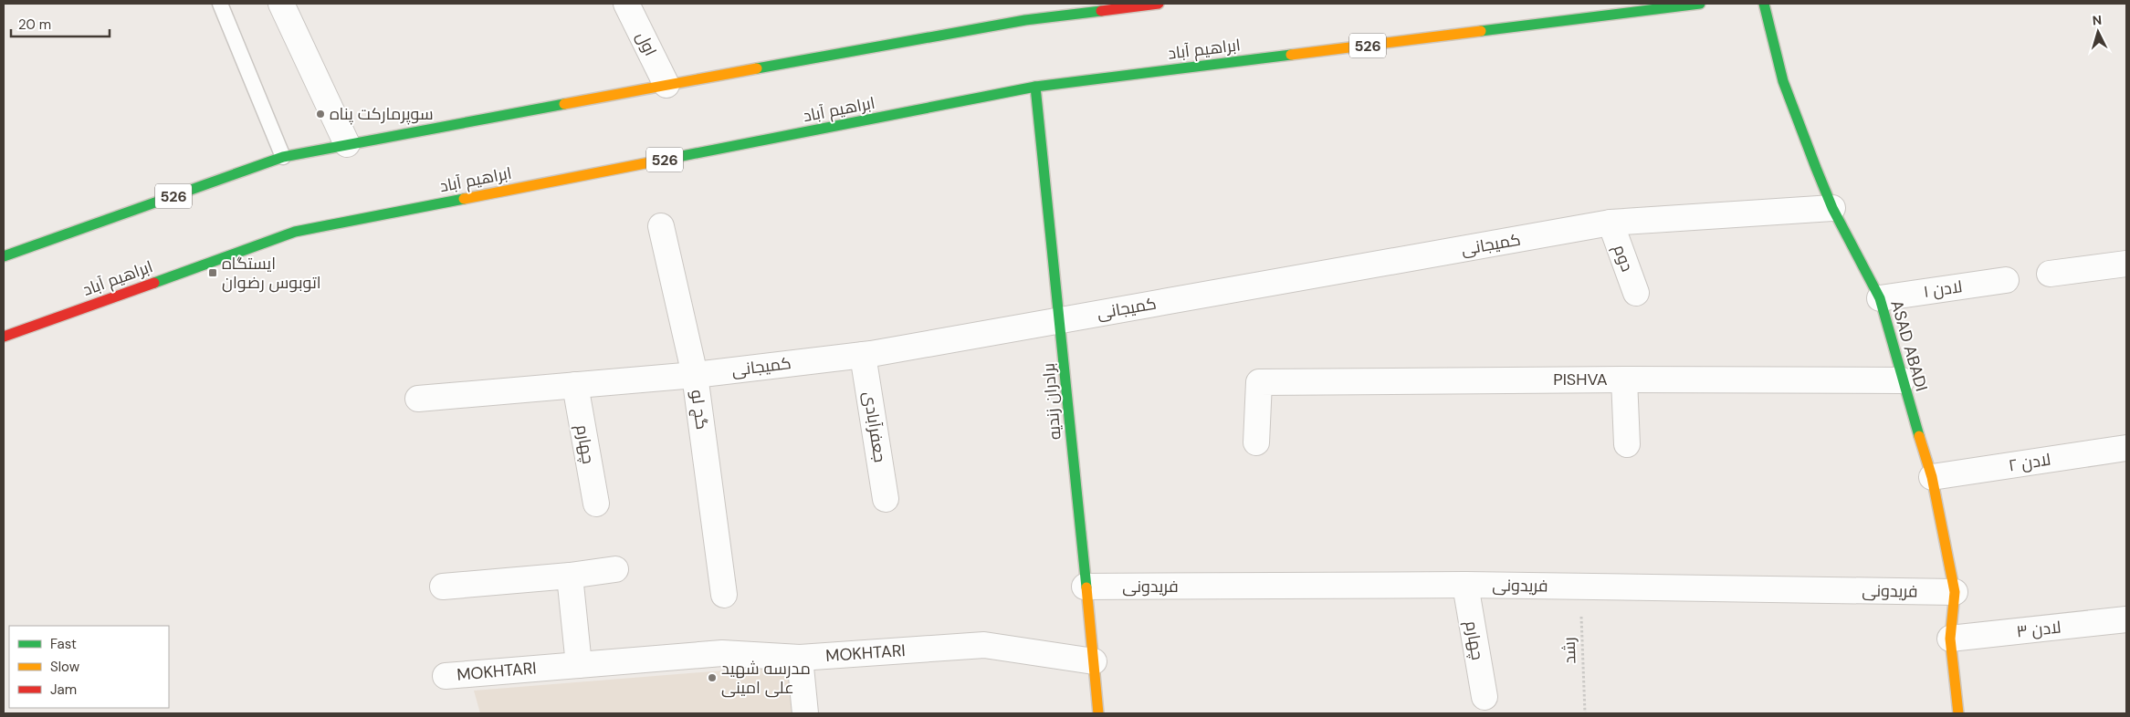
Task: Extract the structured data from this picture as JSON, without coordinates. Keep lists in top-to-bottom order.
{
  "streets": {
    "main road": [
      "526",
      "ابراهیم آباد",
      "ASAD ABADI",
      "برادران زندیه"
    ],
    "street": [
      "اول",
      "کمیجانی",
      "دوم",
      "لادن ۱",
      "PISHVA",
      "گچ لو",
      "جعفرآبادی",
      "چهارم",
      "لادن ۲",
      "فریدونی",
      "لادن ۳",
      "MOKHTARI"
    ],
    "path": ["رشد"]
  },
  "crossings": [
    ["اول", "526"],
    ["ابراهیم آباد", "برادران زندیه"],
    ["کمیجانی", "دوم"],
    ["کمیجانی", "ASAD ABADI"],
    ["کمیجانی", "برادران زندیه"],
    ["کمیجانی", "گچ لو"],
    ["کمیجانی", "جعفرآبادی"],
    ["کمیجانی", "چهارم"],
    ["لادن ۱", "ASAD ABADI"],
    ["ASAD ABADI", "PISHVA"],
    ["ASAD ABADI", "لادن ۲"],
    ["ASAD ABADI", "فریدونی"],
    ["ASAD ABADI", "لادن ۳"],
    ["برادران زندیه", "فریدونی"],
    ["برادران زندیه", "MOKHTARI"],
    ["چهارم", "فریدونی"],
    ["فریدونی", "رشد"]
  ],
  "places": {
    "other": ["سوپرمارکت پناه", "مدرسه شهید علی امینی"],
    "transit": ["ایستگاه اتوبوس رضوان"]
  },
  "legend": ["Fast", "Slow", "Jam"],
  "scale_bar": "20 m",
  "north": "top"
}
